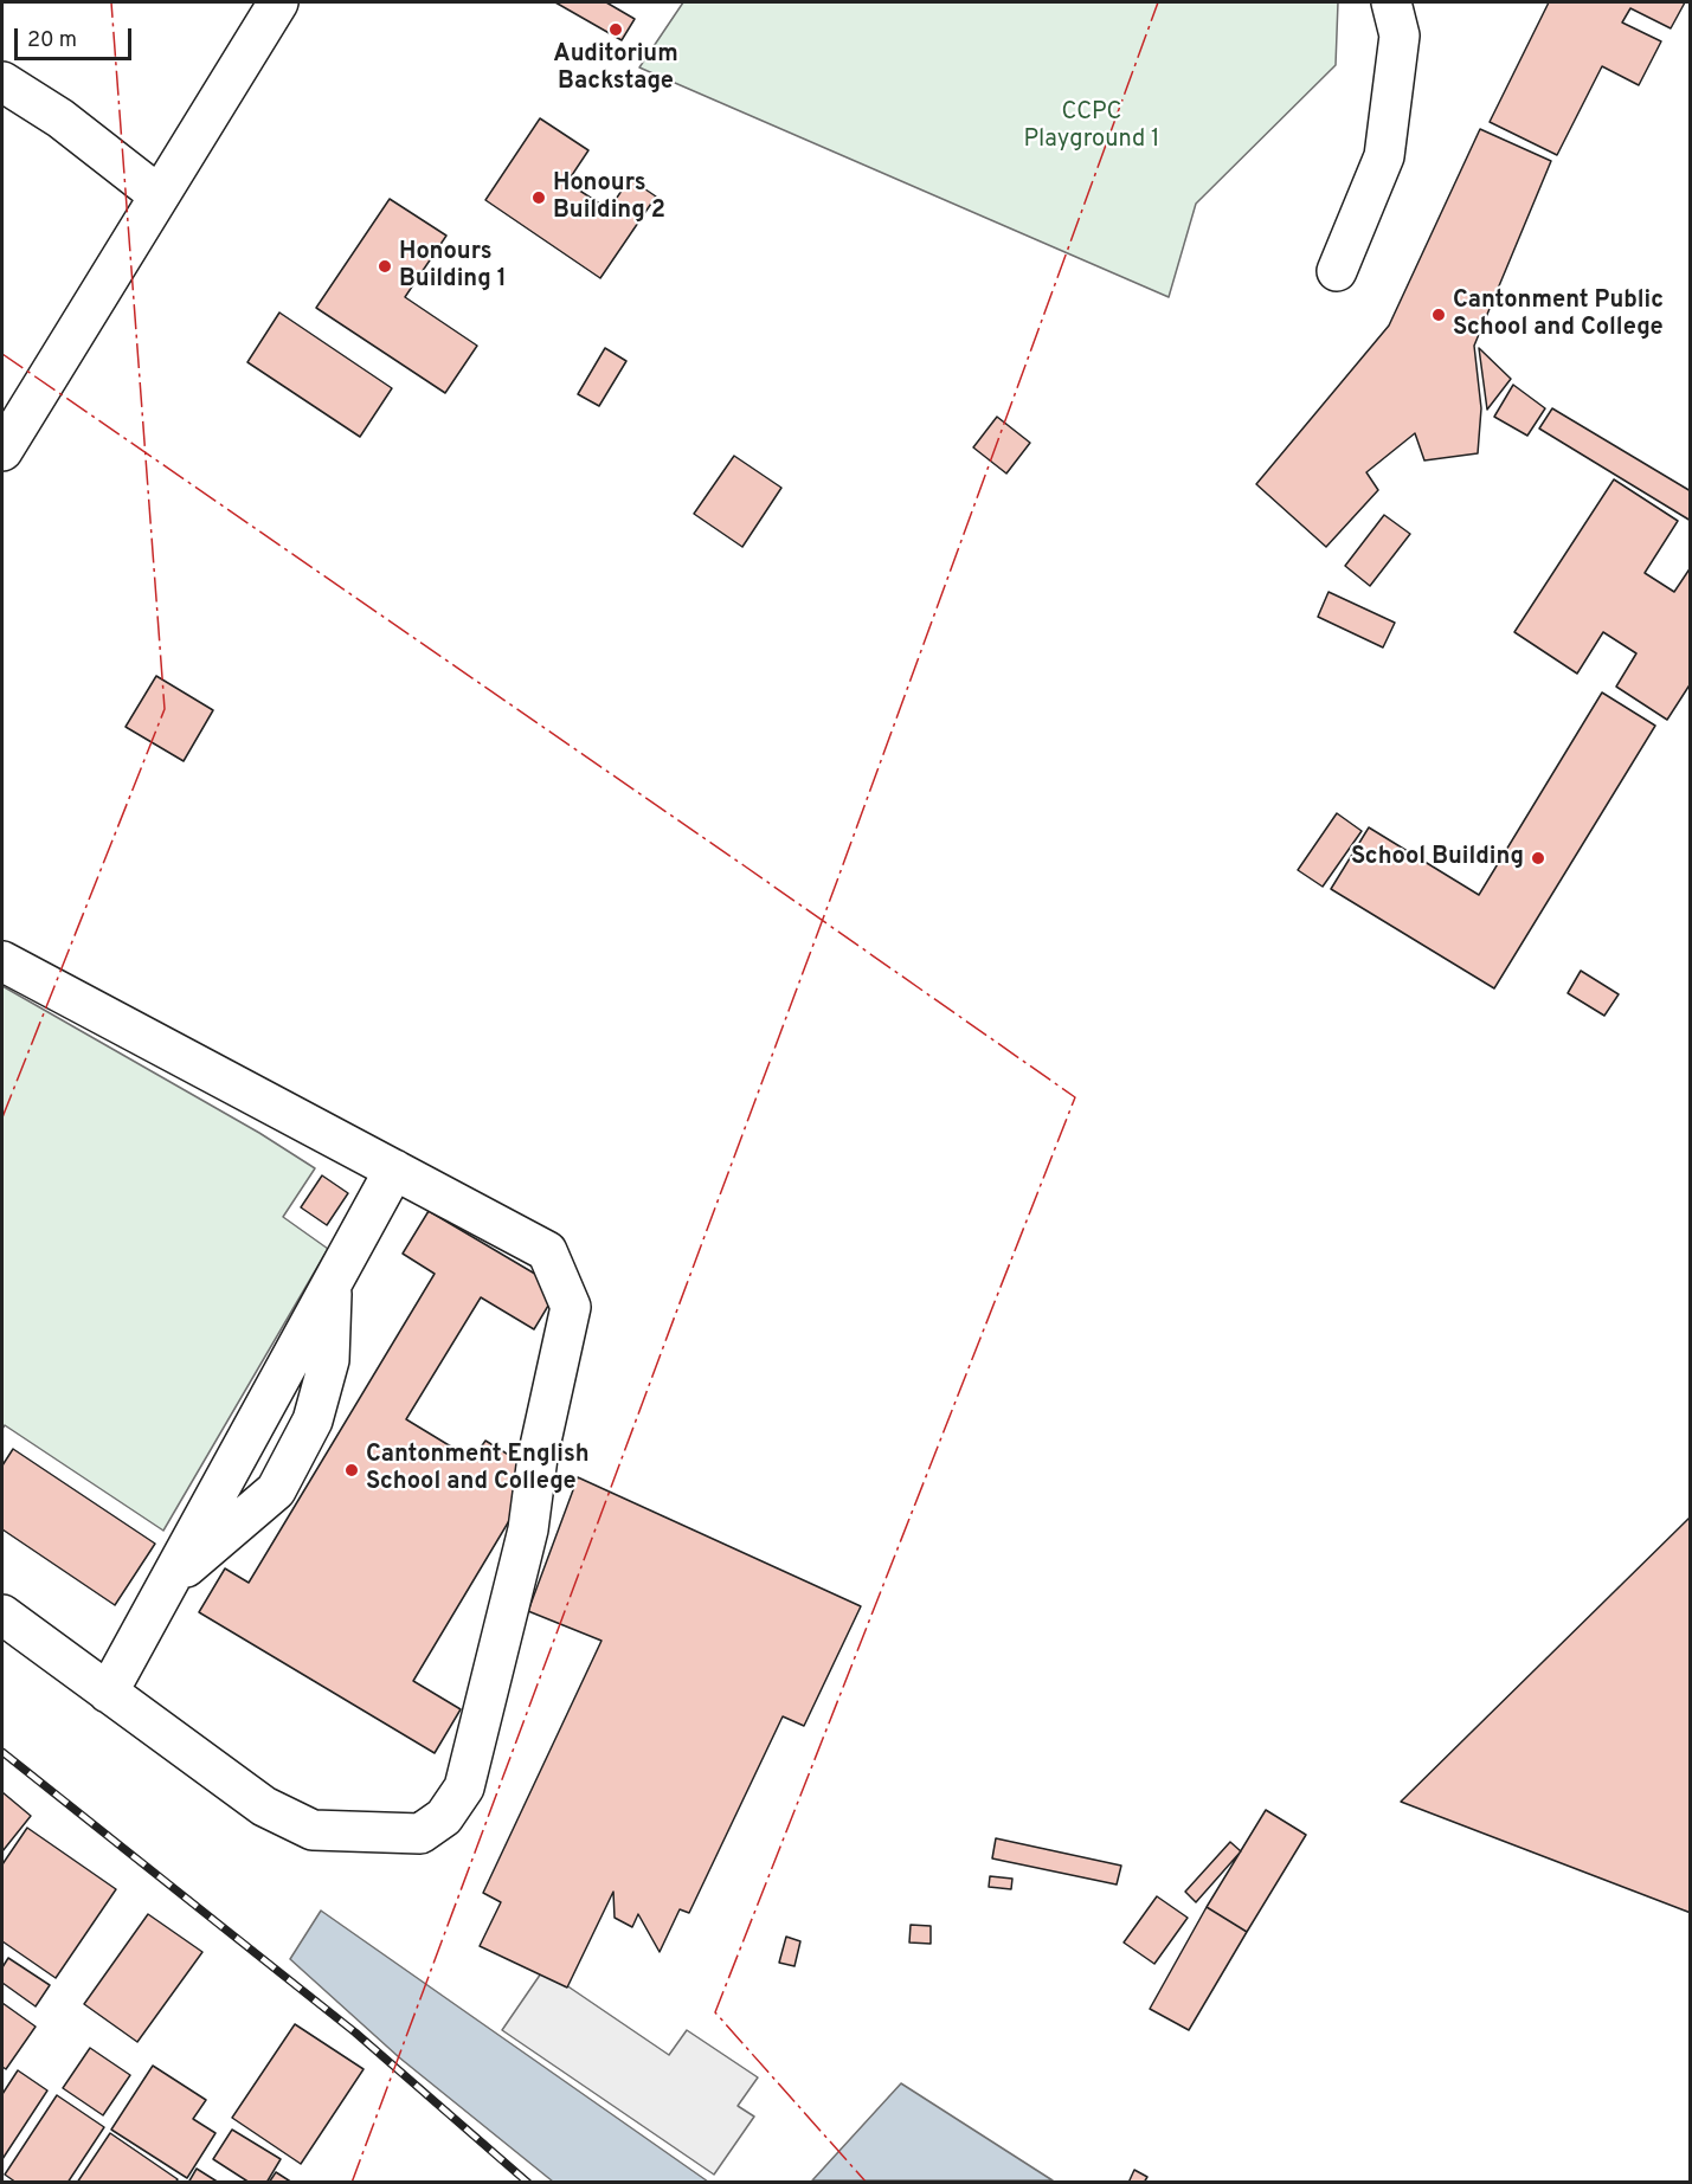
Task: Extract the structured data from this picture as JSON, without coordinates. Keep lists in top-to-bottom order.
{
  "parks": ["CCPC Playground 1"],
  "places": [
    "Auditorium Backstage",
    "Honours Building 2",
    "Honours Building 1",
    "Cantonment Public School and College",
    "School Building",
    "Cantonment English School and College"
  ],
  "scale_bar": "20 m"
}
